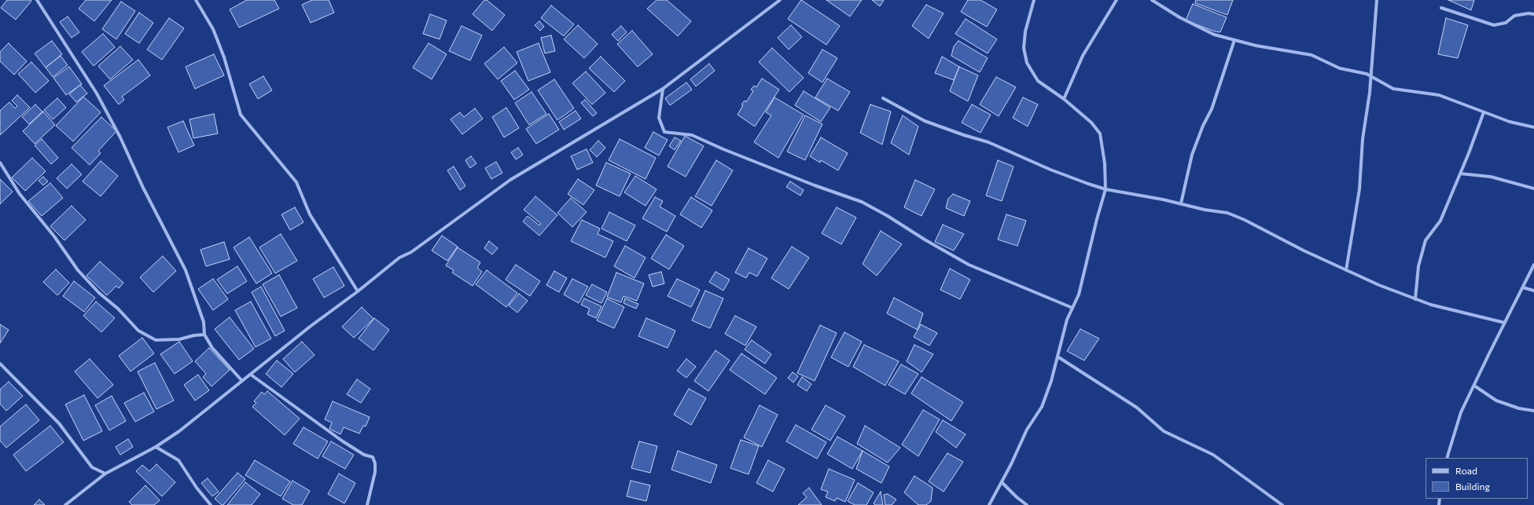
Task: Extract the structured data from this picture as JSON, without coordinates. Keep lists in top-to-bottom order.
{
  "legend": ["Road", "Building"]
}
